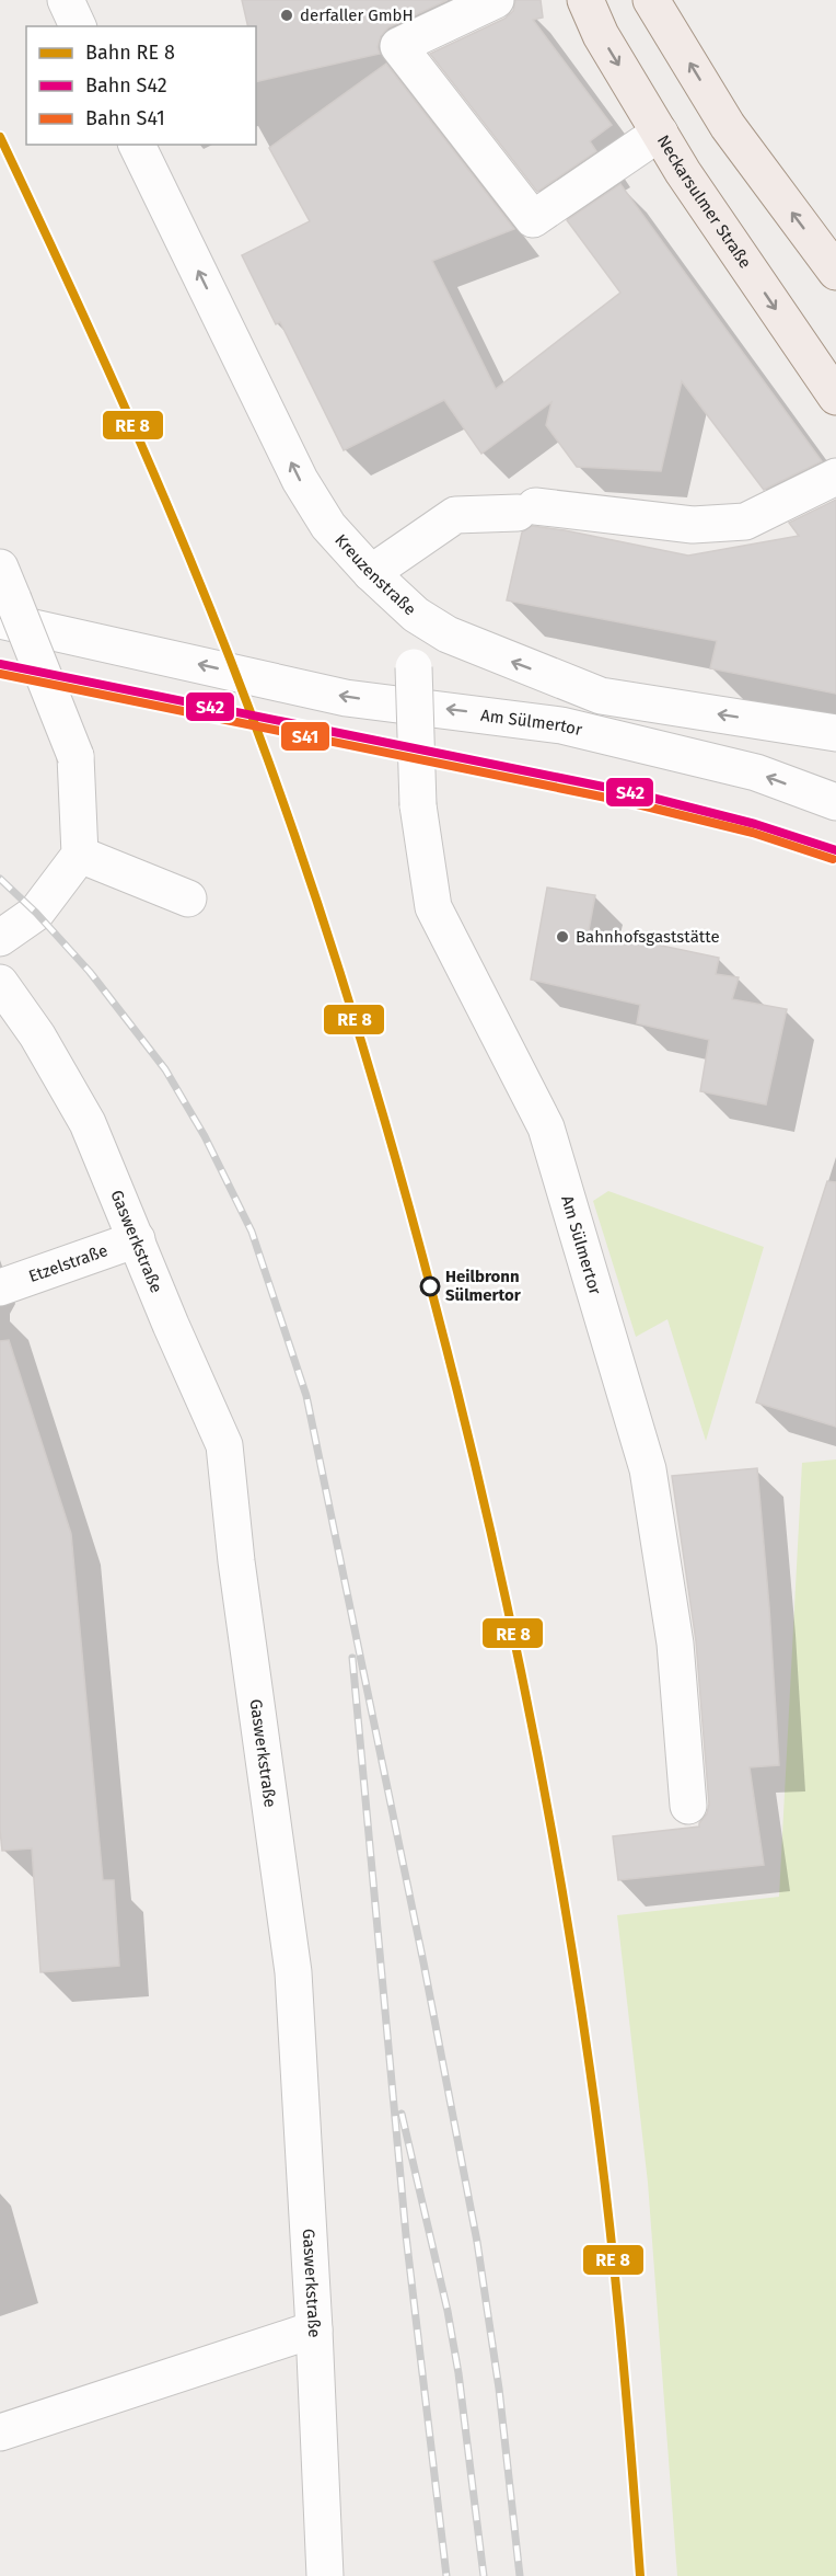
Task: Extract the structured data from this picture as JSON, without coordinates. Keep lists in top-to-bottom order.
{
  "streets": {
    "main road": ["Neckarsulmer Straße"],
    "street": [
      "Kreuzenstraße",
      "Am Sülmertor",
      "Gaswerkstraße",
      "Etzelstraße"
    ]
  },
  "crossings": [
    ["Kreuzenstraße", "Am Sülmertor"],
    ["Gaswerkstraße", "Etzelstraße"]
  ],
  "one_way": ["Kreuzenstraße", "Am Sülmertor"],
  "places": ["derfaller GmbH", "Bahnhofsgaststätte", "Heilbronn Sülmertor"],
  "lines": ["rail line S42", "rail line S41"],
  "legend": ["Bahn RE 8", "Bahn S42", "Bahn S41"]
}
